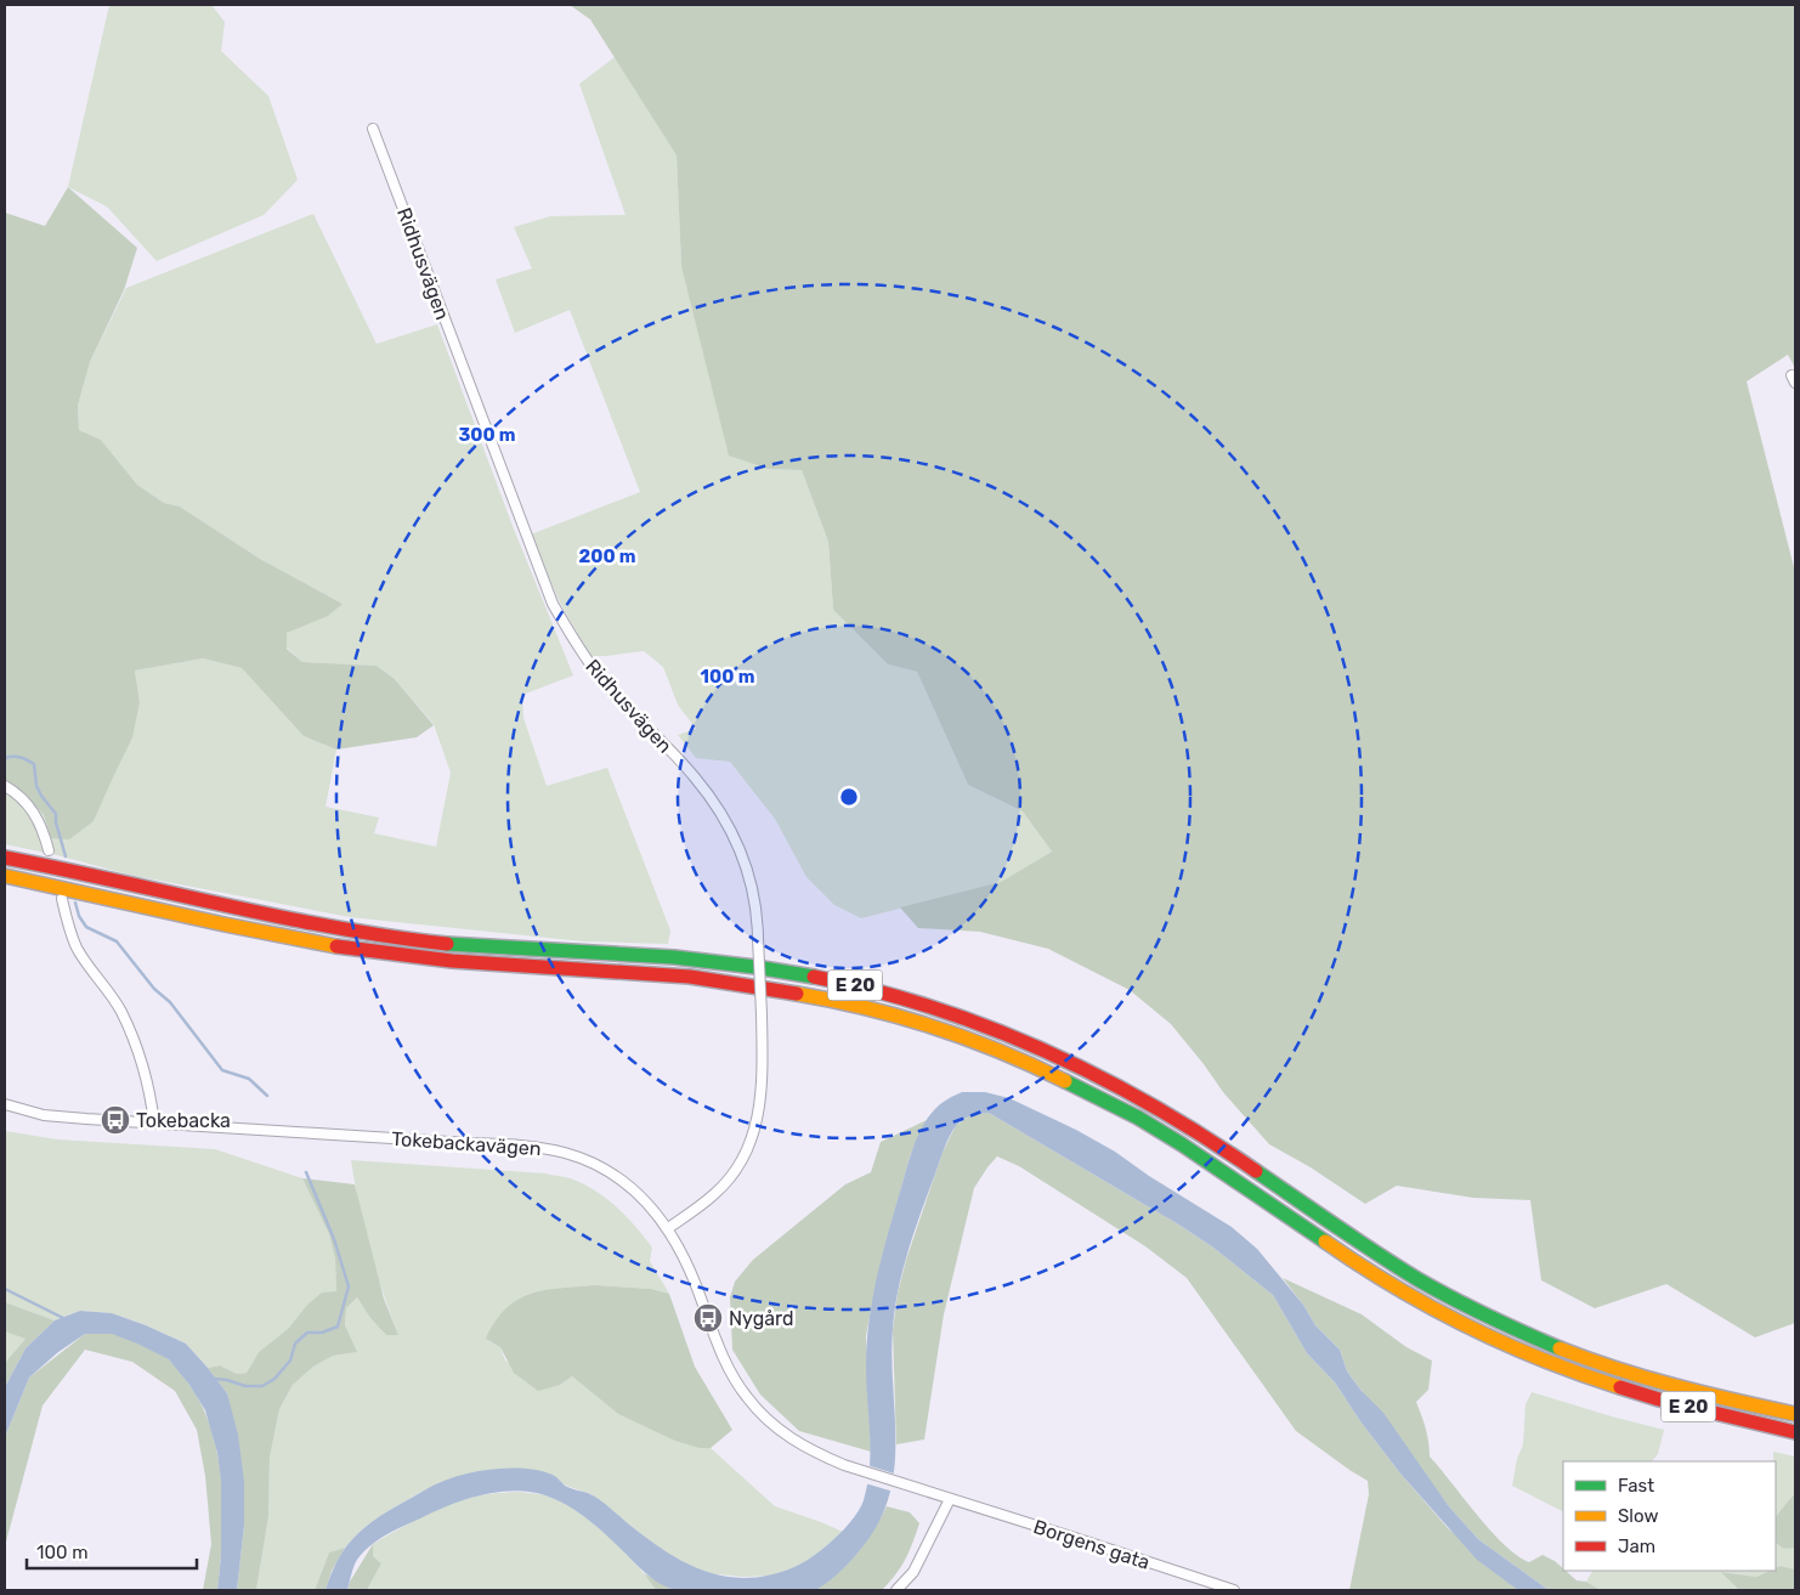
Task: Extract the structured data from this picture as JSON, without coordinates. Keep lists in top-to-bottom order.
{
  "streets": {
    "highway": ["E 20"],
    "street": ["Ridhusvägen", "Tokebackavägen", "Borgens gata"]
  },
  "crossings": [
    ["Ridhusvägen", "Tokebackavägen"],
    ["Tokebackavägen", "Borgens gata"]
  ],
  "places": {
    "bus stop": ["Tokebacka", "Nygård"]
  },
  "legend": ["Fast", "Slow", "Jam"],
  "scale_bar": "100 m",
  "rings": ["300 m", "200 m", "100 m"]
}
